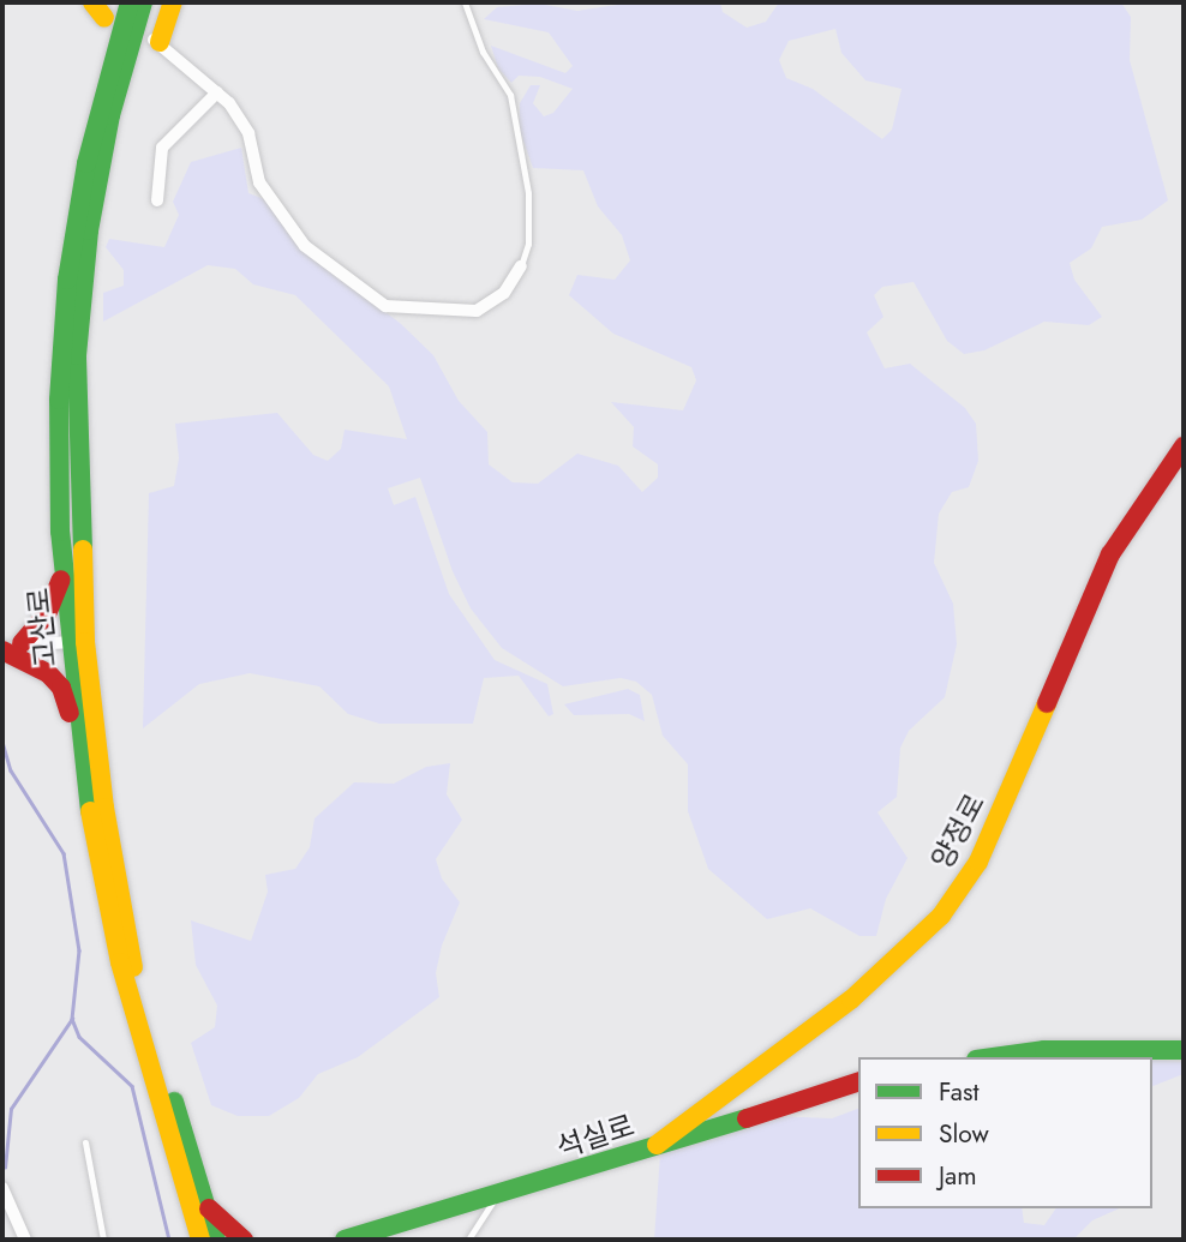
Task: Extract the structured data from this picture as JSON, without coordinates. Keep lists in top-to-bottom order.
{
  "streets": {
    "street": ["고산로", "양정로", "석실로"]
  },
  "crossings": [
    ["양정로", "석실로"]
  ],
  "legend": ["Fast", "Slow", "Jam"]
}
